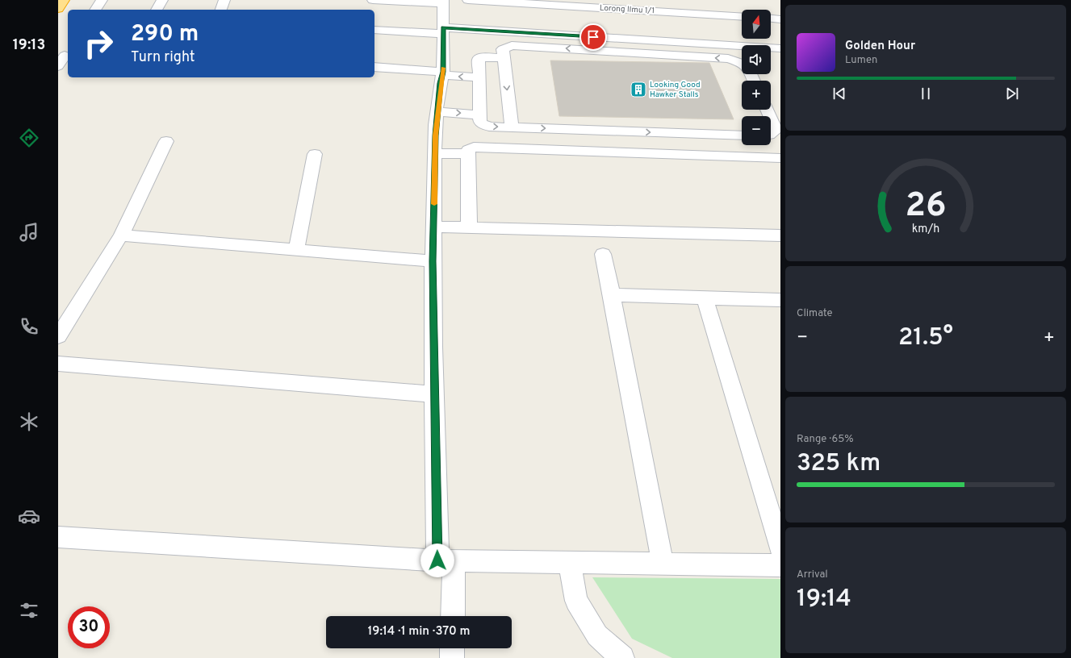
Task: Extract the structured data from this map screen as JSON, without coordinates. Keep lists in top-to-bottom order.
{
  "streets": {
    "street": ["Lorong Ilmu 1/1"]
  },
  "places": {
    "building": ["Looking Good Hawker Stalls"]
  },
  "north": "top",
  "page": {
    "tabs": "19:13",
    "map_buttons": ["+", "−"],
    "turn": ["290 m", "Turn right"],
    "song": ["Golden Hour", "Lumen"],
    "tile": [
      "Climate",
      ["Range · 65%", "325 km"],
      ["Arrival", "19:14"]
    ],
    "heat": ["−", "21.5°", "+"],
    "limit": "30",
    "trip": "19:14 · 1 min · 370 m",
    "gauge": ["26", "km/h"]
  }
}
